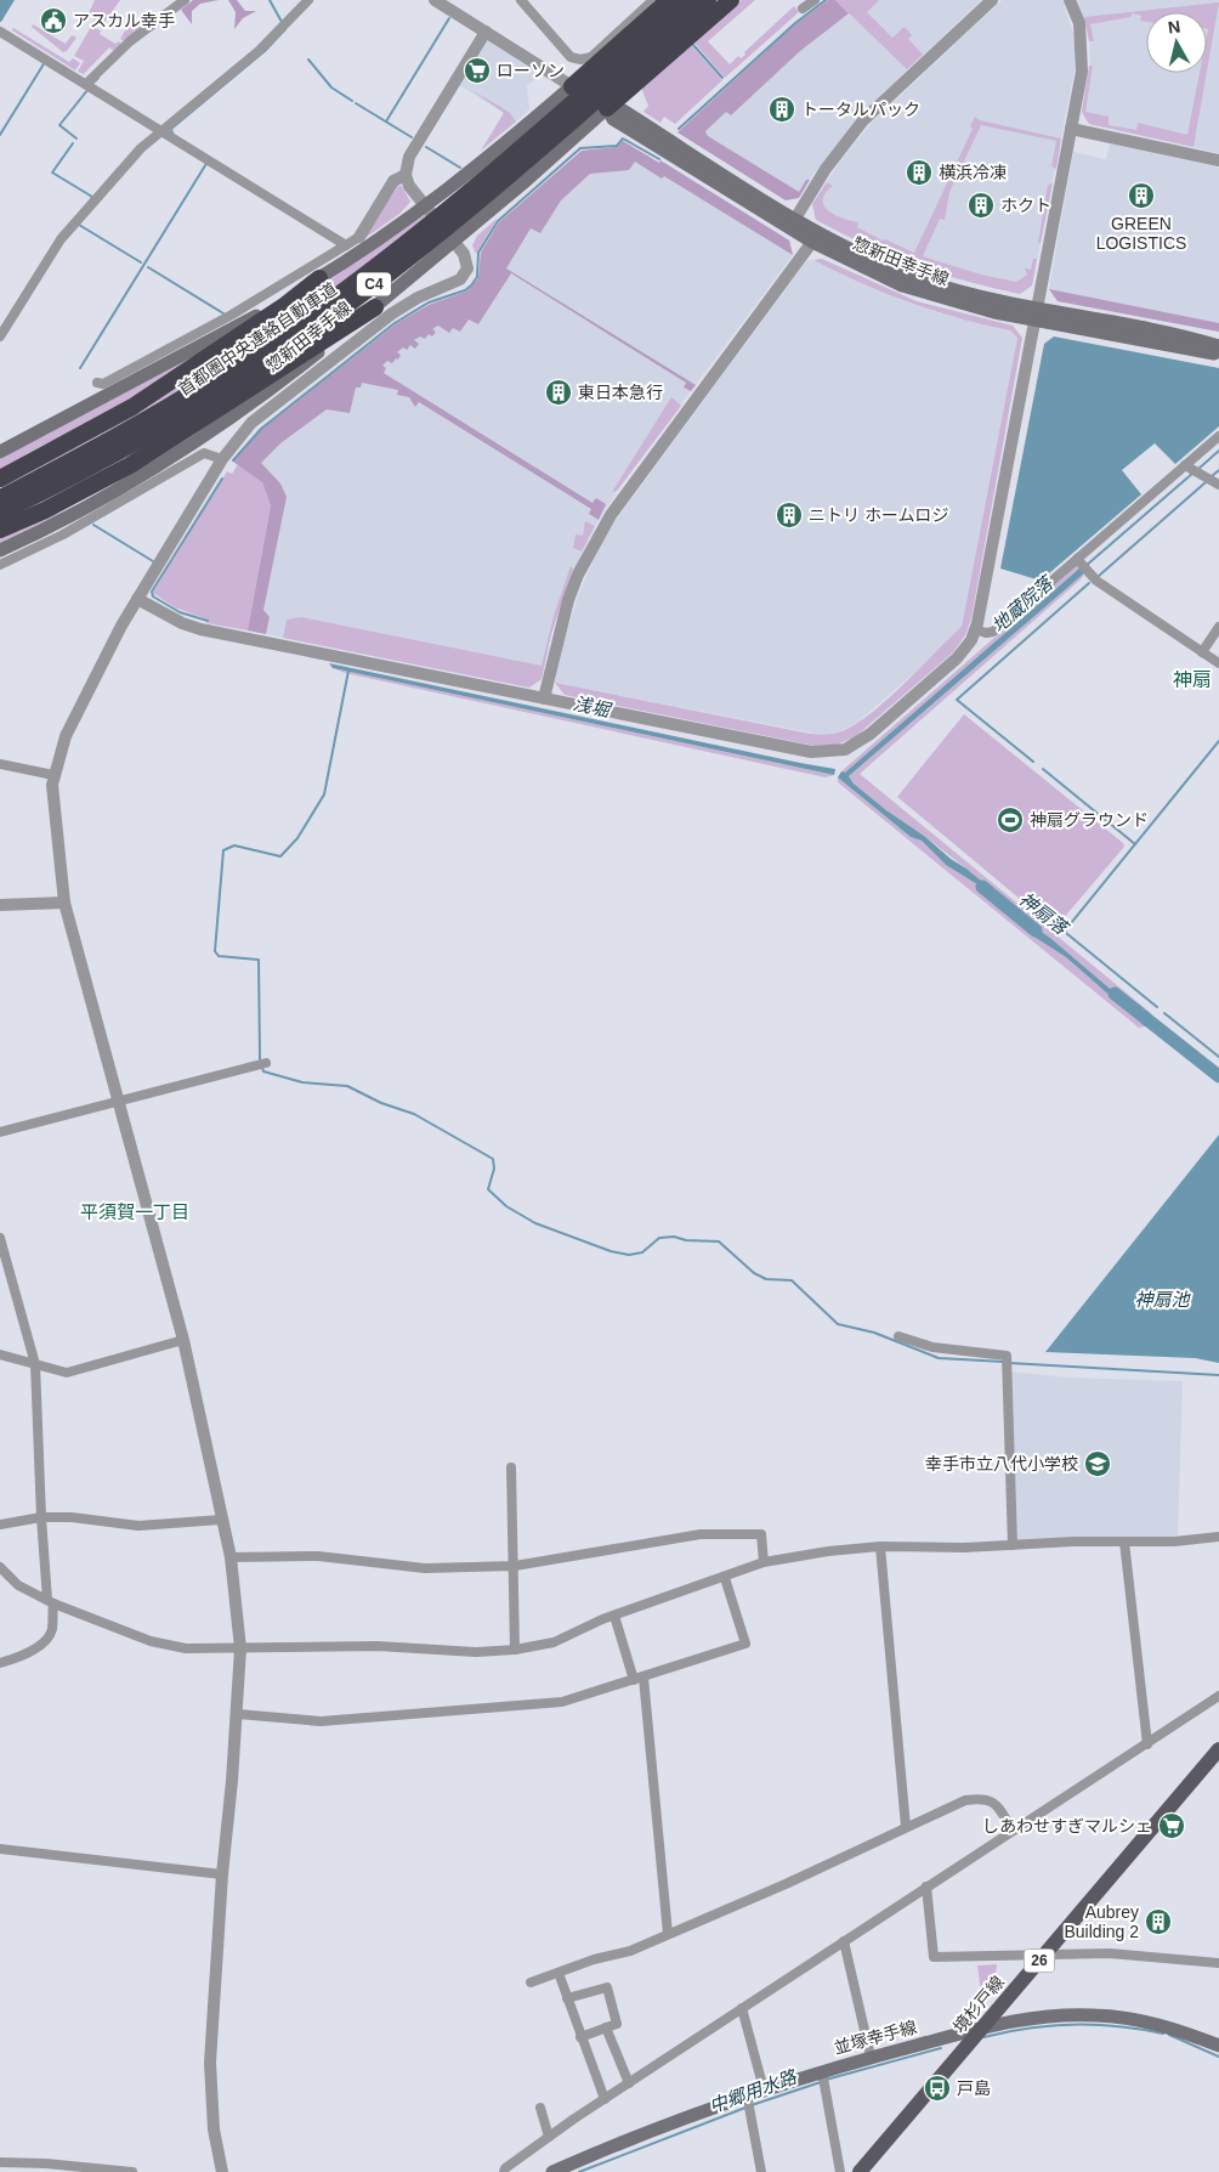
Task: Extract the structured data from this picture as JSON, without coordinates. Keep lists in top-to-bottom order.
{
  "streets": {
    "highway": ["C4", "首都圏中央連絡自動車道"],
    "main road": [
      "惣新田幸手線",
      "26",
      "境杉戸線",
      "並塚幸手線"
    ]
  },
  "crossings": [
    ["境杉戸線", "並塚幸手線"]
  ],
  "districts": ["神扇", "平須賀一丁目"],
  "water": [
    "地蔵院落",
    "浅堀",
    "神扇落",
    "神扇池",
    "中郷用水路"
  ],
  "places": {
    "public building": ["アスカル幸手"],
    "supermarket": ["ローソン", "しあわせすぎマルシェ"],
    "building": [
      "トータルパック",
      "横浜冷凍",
      "GREEN LOGISTICS",
      "ホクト",
      "東日本急行",
      "ニトリ ホームロジ",
      "Aubrey Building 2"
    ],
    "sports": ["神扇グラウンド"],
    "school or university": ["幸手市立八代小学校"],
    "bus stop": ["戸島"]
  },
  "north": "top"
}
